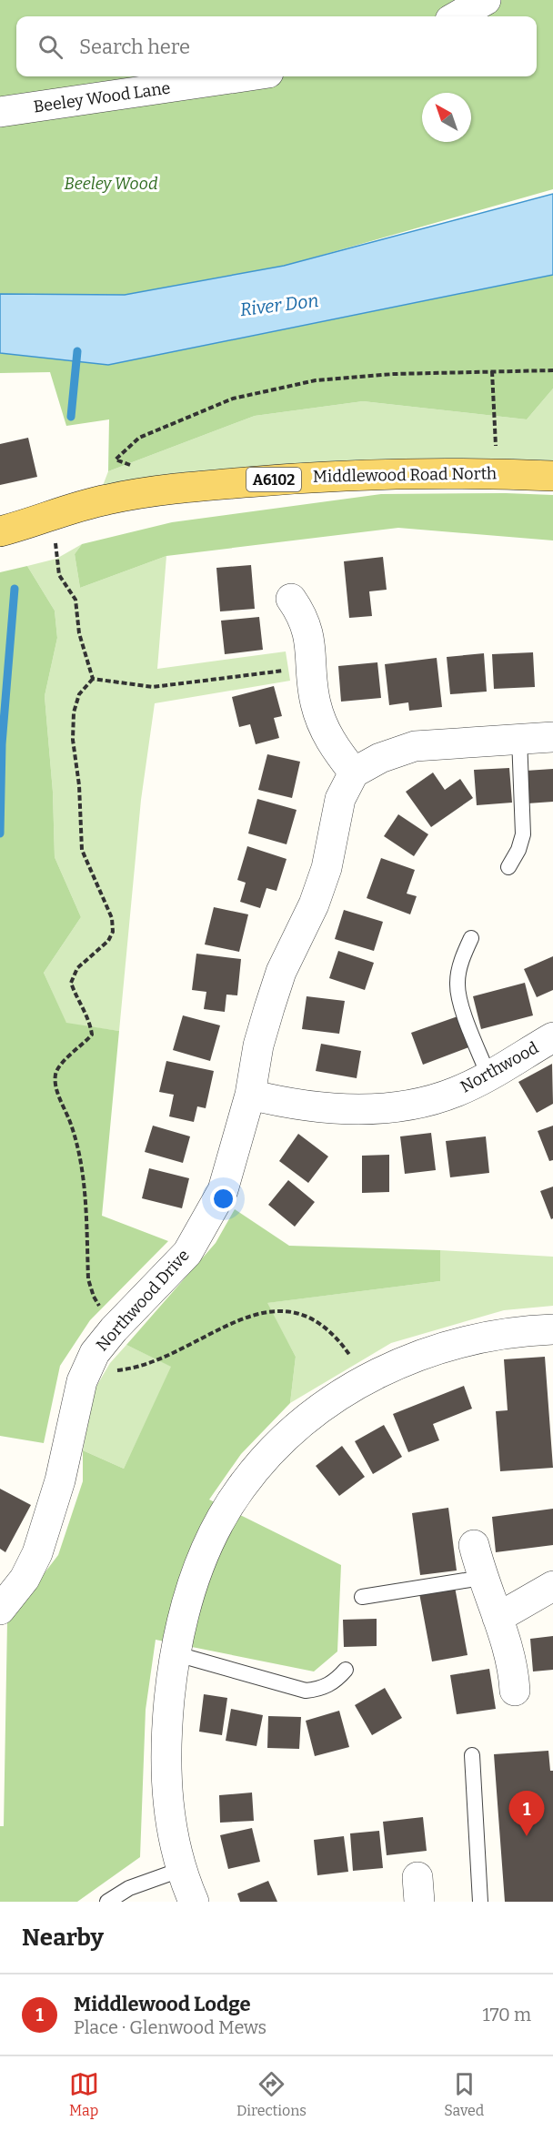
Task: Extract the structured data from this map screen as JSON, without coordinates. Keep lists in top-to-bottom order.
{
  "streets": {
    "main road": ["Middlewood Road North", "A6102"],
    "street": ["Beeley Wood Lane", "Northwood", "Northwood Drive"]
  },
  "crossings": [
    ["Northwood", "Northwood Drive"]
  ],
  "water": ["River Don"],
  "parks": ["Beeley Wood"],
  "north": "top left",
  "page": {
    "search": "Search here",
    "pins": "1",
    "heading": "Nearby",
    "list": [
      {
        "mark": "1",
        "name": "Middlewood Lodge",
        "note": "Place · Glenwood Mews",
        "value": "170 m"
      }
    ],
    "nav": ["Map", "Directions", "Saved"]
  }
}
